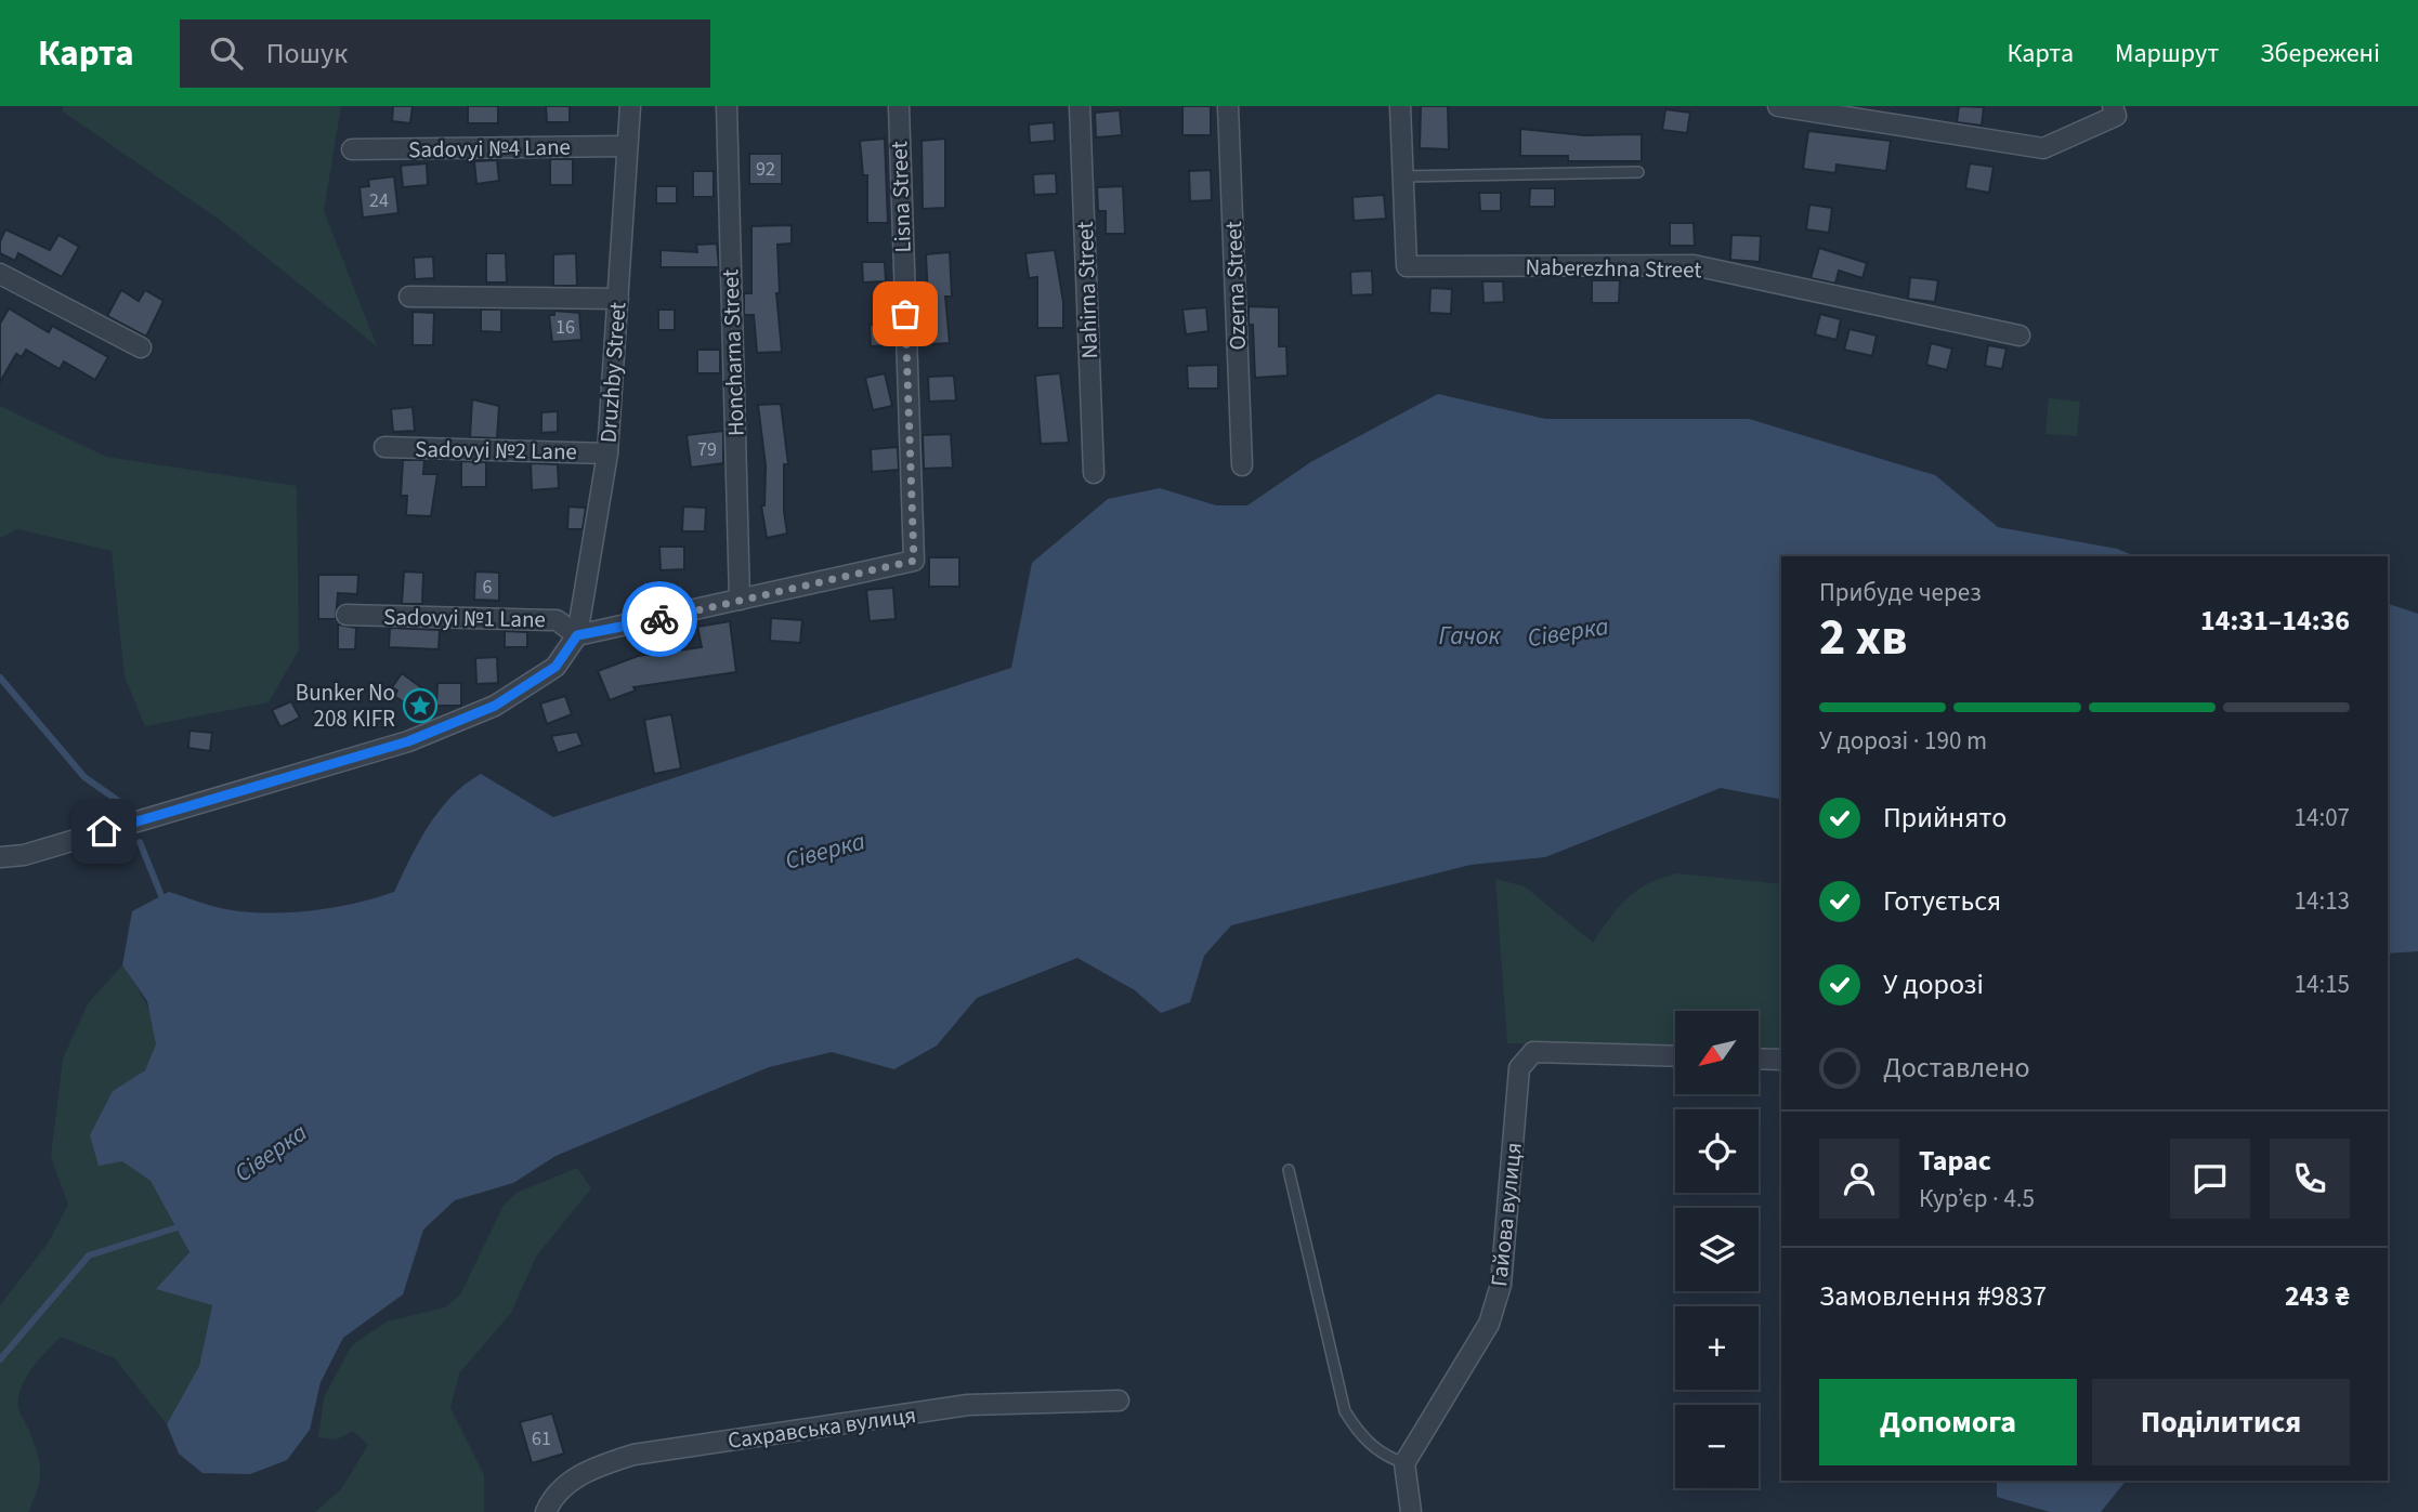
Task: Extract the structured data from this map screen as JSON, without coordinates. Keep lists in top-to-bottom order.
{
  "streets": {
    "street": [
      "Sadovyi №4 Lane",
      "Lisna Street",
      "Naberezhna Street",
      "Ozerna Street",
      "Nahirna Street",
      "Honcharna Street",
      "Druzhby Street",
      "Sadovyi №2 Lane",
      "Sadovyi №1 Lane",
      "Гайова вулиця",
      "Сахравська вулиця"
    ]
  },
  "crossings": [
    ["Sadovyi №4 Lane", "Druzhby Street"],
    ["Lisna Street", "Honcharna Street"],
    ["Druzhby Street", "Sadovyi №2 Lane"],
    ["Druzhby Street", "Sadovyi №1 Lane"]
  ],
  "water": ["Сіверка", "Гачок"],
  "places": {
    "place": ["Bunker No 208 KIFR"]
  },
  "house_numbers": [
    "92",
    "24",
    "16",
    "79",
    "6",
    "61"
  ],
  "north": "bottom left",
  "page": {
    "header": "Карта",
    "search": "Пошук",
    "nav": ["Карта", "Маршрут", "Збережені"],
    "heading": ["2 хв", "Прибуде через", "14:31–14:36"],
    "panel": [
      "Тарас",
      "Кур’єр · 4.5",
      "Замовлення #9837",
      "243 ₴"
    ],
    "bar": "У дорозі · 190 m",
    "list": [
      ["Прийнято", "14:07"],
      ["Готується", "14:13"],
      ["У дорозі", "14:15"],
      "Доставлено"
    ],
    "map_buttons": ["+", "−"],
    "buttons": ["Допомога", "Поділитися"]
  }
}
